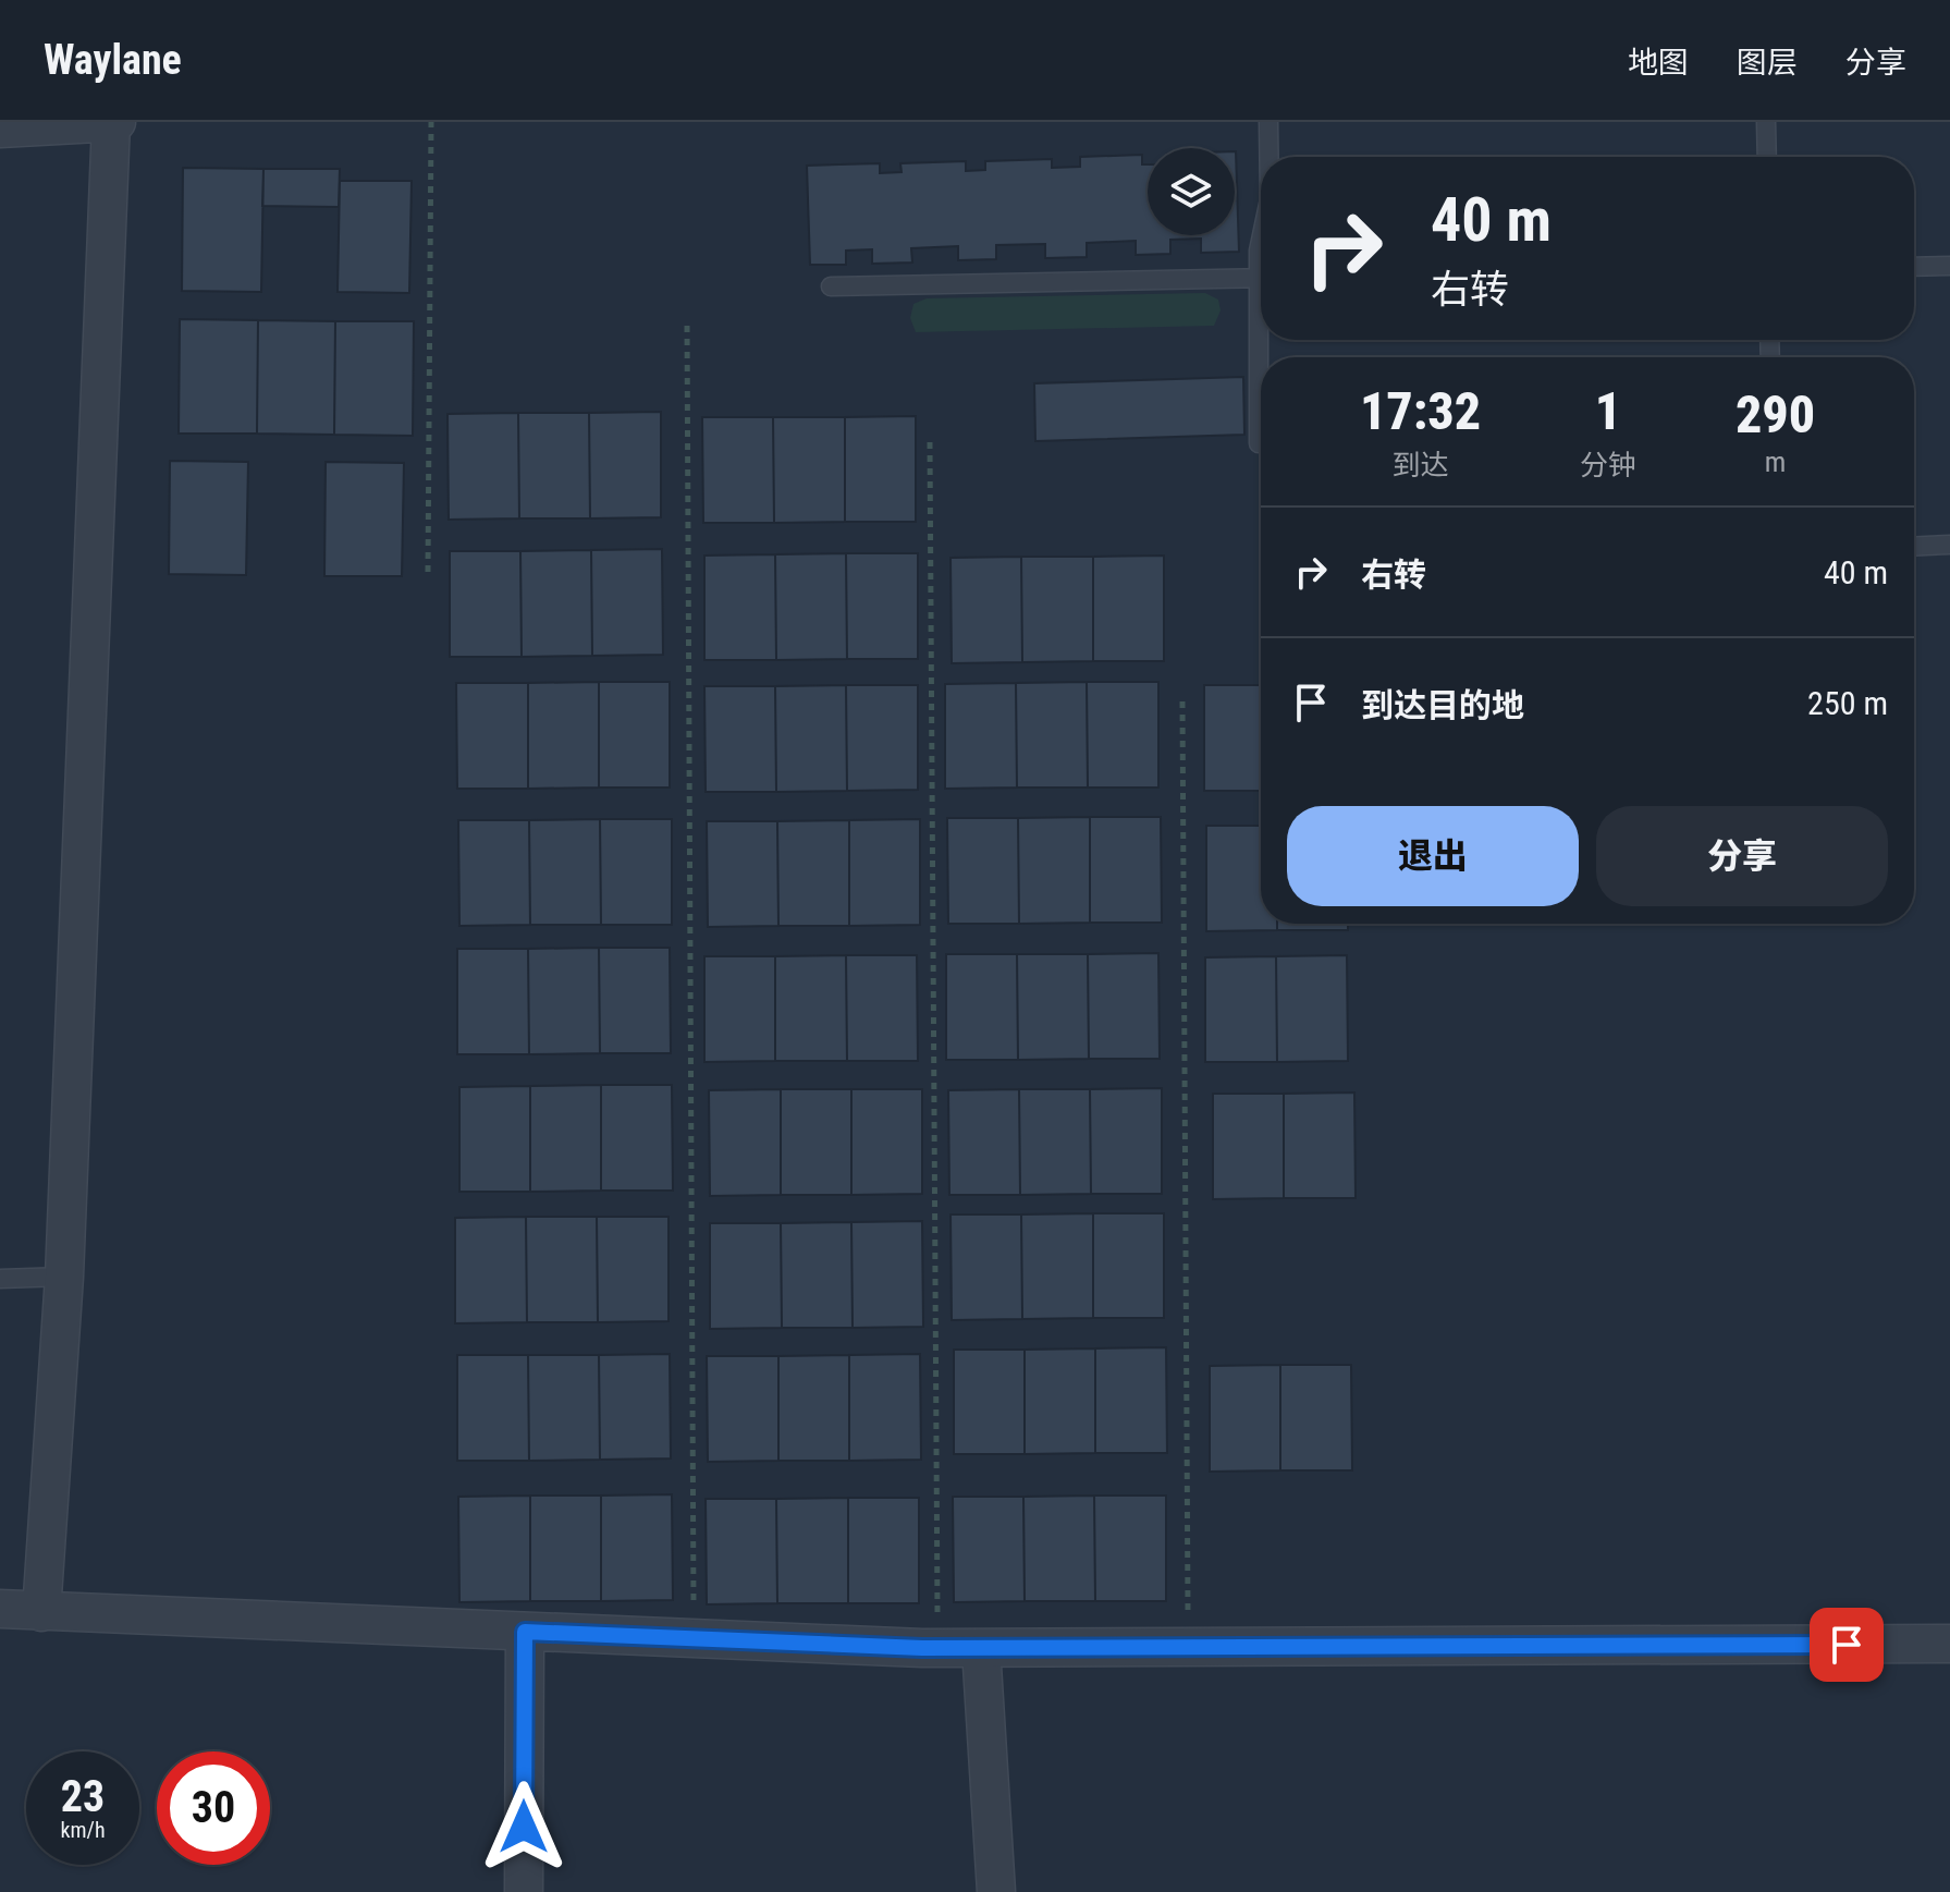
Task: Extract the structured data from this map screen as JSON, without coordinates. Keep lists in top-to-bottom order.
{
  "page": {
    "header": "Waylane",
    "nav": ["地图", "图层", "分享"],
    "turn": ["40 m", "右转"],
    "eta": [
      "17:32",
      "到达",
      "1",
      "分钟",
      "290",
      "m"
    ],
    "list": [
      {
        "name": "右转",
        "value": "40 m"
      },
      {
        "name": "到达目的地",
        "value": "250 m"
      }
    ],
    "buttons": ["退出", "分享"],
    "speed": "23 km/h",
    "limit": "30"
  }
}
